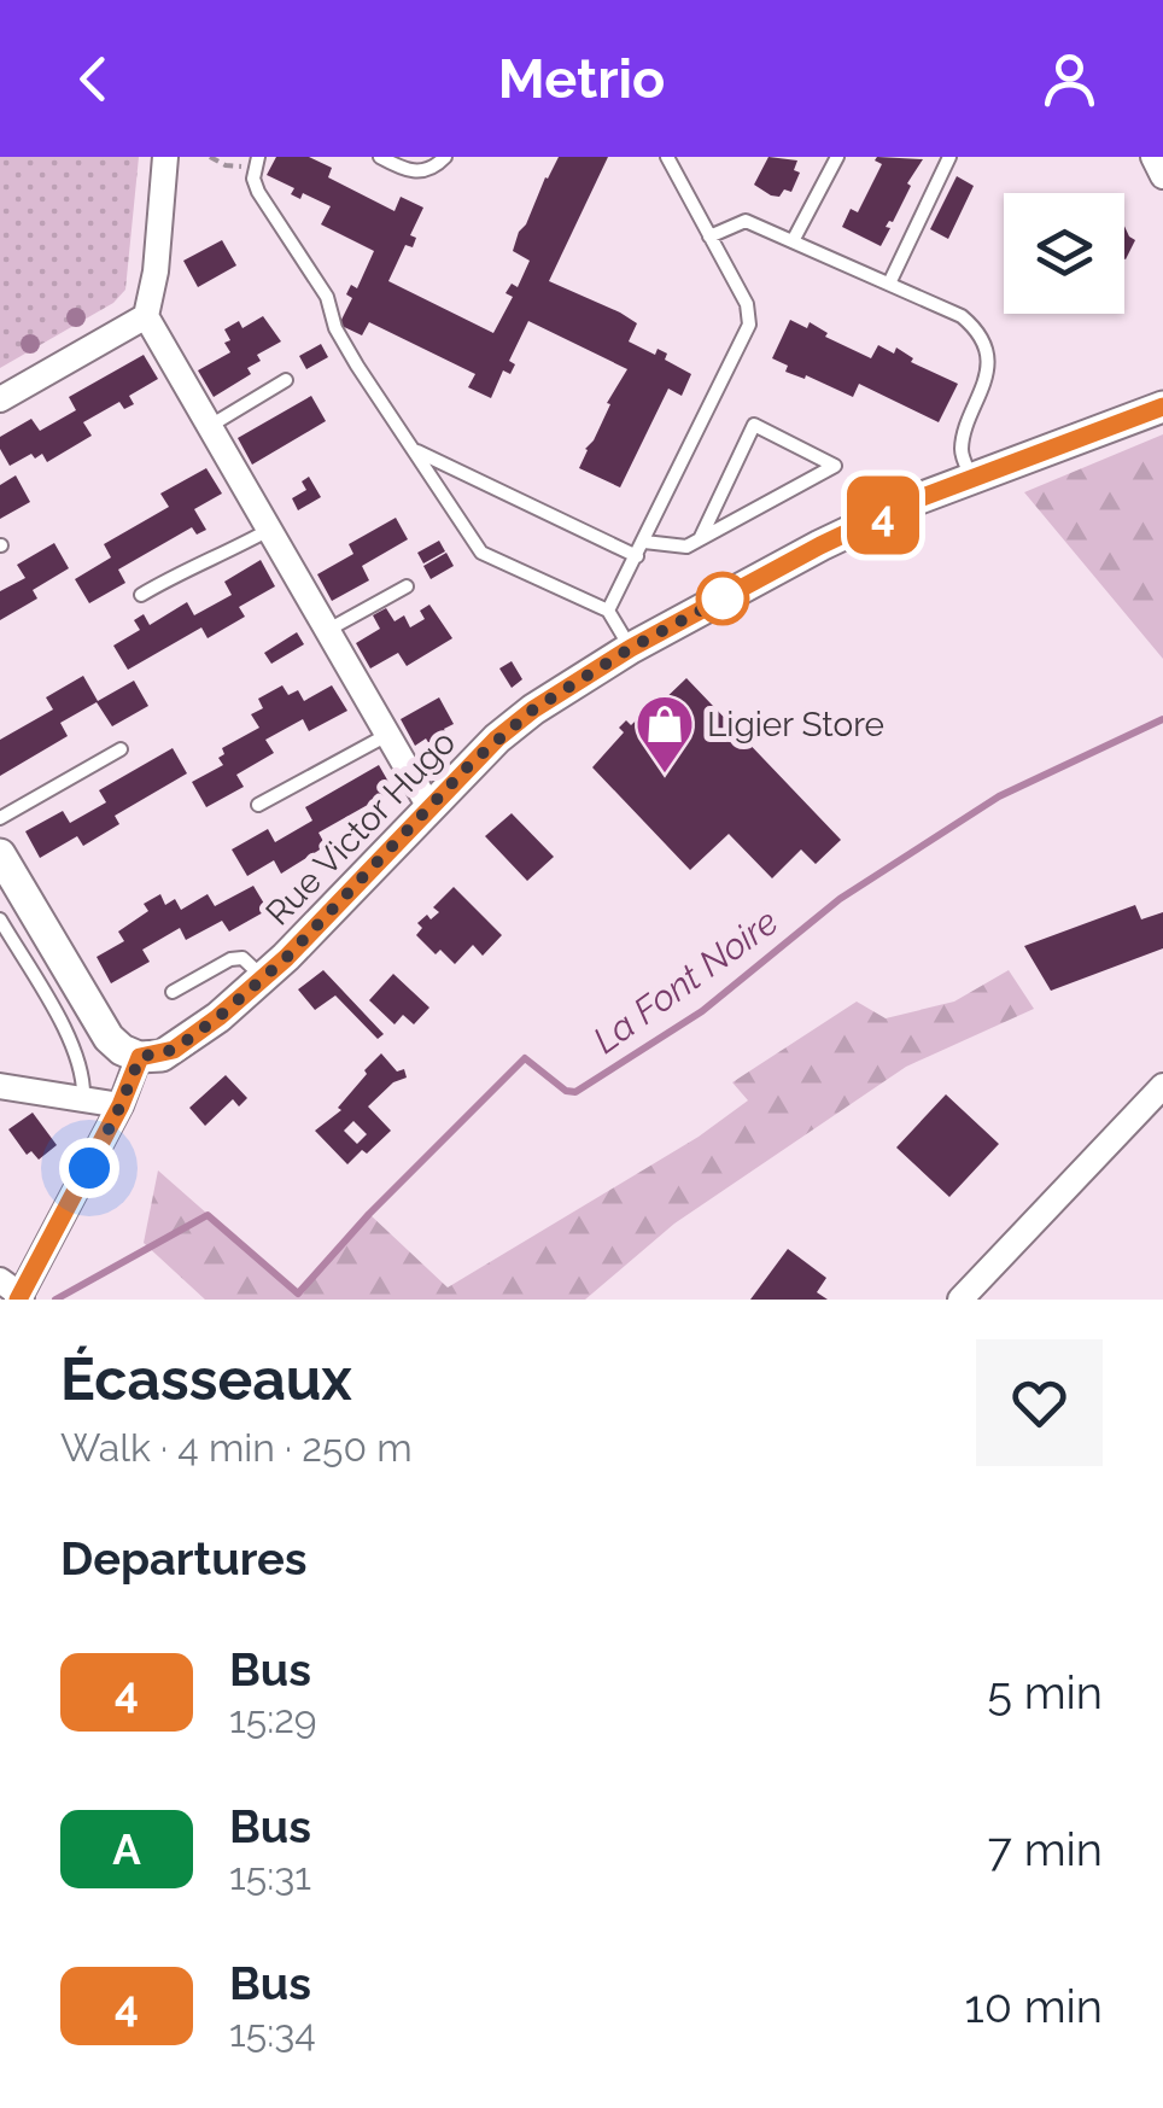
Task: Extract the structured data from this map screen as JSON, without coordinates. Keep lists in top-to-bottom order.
{
  "streets": {
    "street": ["Rue Victor Hugo"]
  },
  "water": ["La Font Noire"],
  "places": {
    "shop": ["Ligier Store"]
  },
  "lines": ["bus line 4"],
  "page": {
    "header": "Metrio",
    "on_map": "4",
    "heading": [
      ["Écasseaux", "Walk · 4 min · 250 m"],
      "Departures"
    ],
    "list": [
      {
        "mark": "4",
        "name": "Bus",
        "note": "15:29",
        "value": "5 min"
      },
      {
        "mark": "A",
        "name": "Bus",
        "note": "15:31",
        "value": "7 min"
      },
      {
        "mark": "4",
        "name": "Bus",
        "note": "15:34",
        "value": "10 min"
      }
    ]
  }
}
